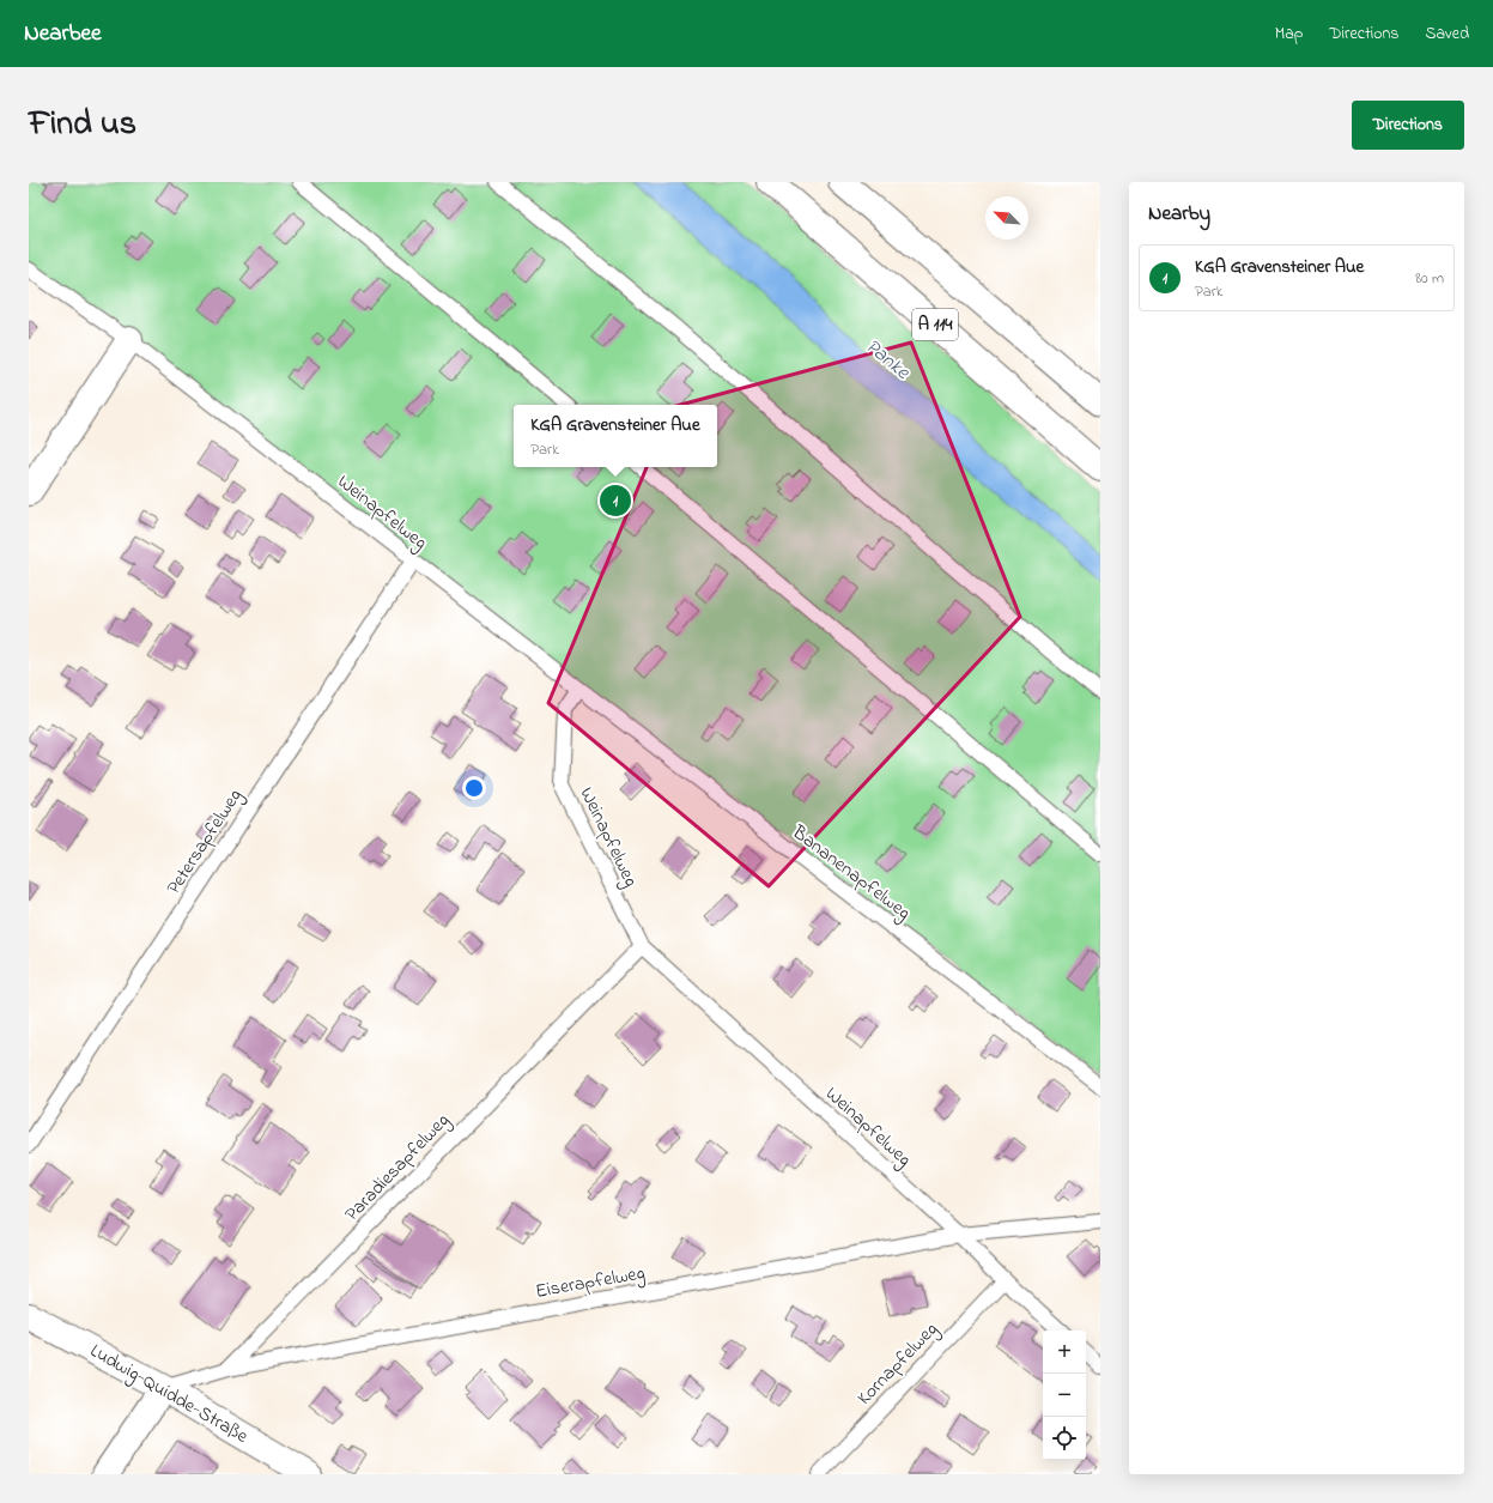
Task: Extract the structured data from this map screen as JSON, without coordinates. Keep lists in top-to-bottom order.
{
  "streets": {
    "main road": ["A 114", "Ludwig-Quidde-Straße"],
    "lane": [
      "Weinapfelweg",
      "Petersapfelweg",
      "Bananenapfelweg",
      "Paradiesapfelweg",
      "Eiserapfelweg",
      "Kornapfelweg"
    ]
  },
  "crossings": [
    ["Weinapfelweg", "Petersapfelweg"],
    ["Weinapfelweg", "Bananenapfelweg"],
    ["Weinapfelweg", "Paradiesapfelweg"],
    ["Weinapfelweg", "Eiserapfelweg"],
    ["Weinapfelweg", "Kornapfelweg"],
    ["Paradiesapfelweg", "Eiserapfelweg"],
    ["Paradiesapfelweg", "Ludwig-Quidde-Straße"]
  ],
  "water": ["Panke"],
  "north": "top left",
  "page": {
    "header": "Nearbee",
    "nav": ["Map", "Directions", "Saved"],
    "title": "Find us",
    "buttons": "Directions",
    "heading": "Nearby",
    "list": [
      {
        "mark": "1",
        "name": "KGA Gravensteiner Aue",
        "note": "Park",
        "value": "80 m"
      }
    ],
    "popup": ["KGA Gravensteiner Aue", "Park"],
    "pins": "1",
    "map_buttons": ["+", "−"]
  }
}
